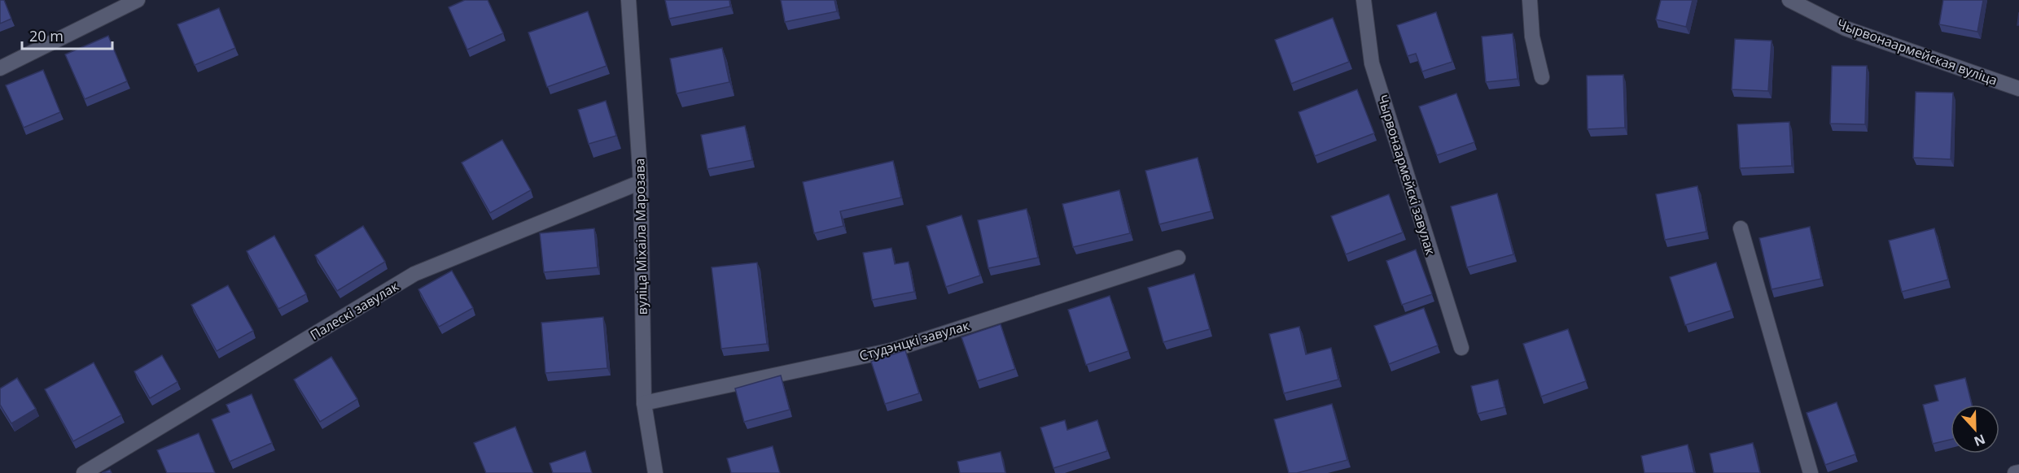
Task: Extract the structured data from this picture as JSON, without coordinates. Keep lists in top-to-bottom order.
{
  "streets": {
    "street": [
      "Чырвонаармейская вуліца",
      "Чырвонаармейскі завулак",
      "вуліца Міхаіла Марозава",
      "Палескі завулак",
      "Студэнцкі завулак"
    ]
  },
  "crossings": [
    ["вуліца Міхаіла Марозава", "Палескі завулак"],
    ["вуліца Міхаіла Марозава", "Студэнцкі завулак"]
  ],
  "scale_bar": "20 m",
  "north": "bottom"
}
